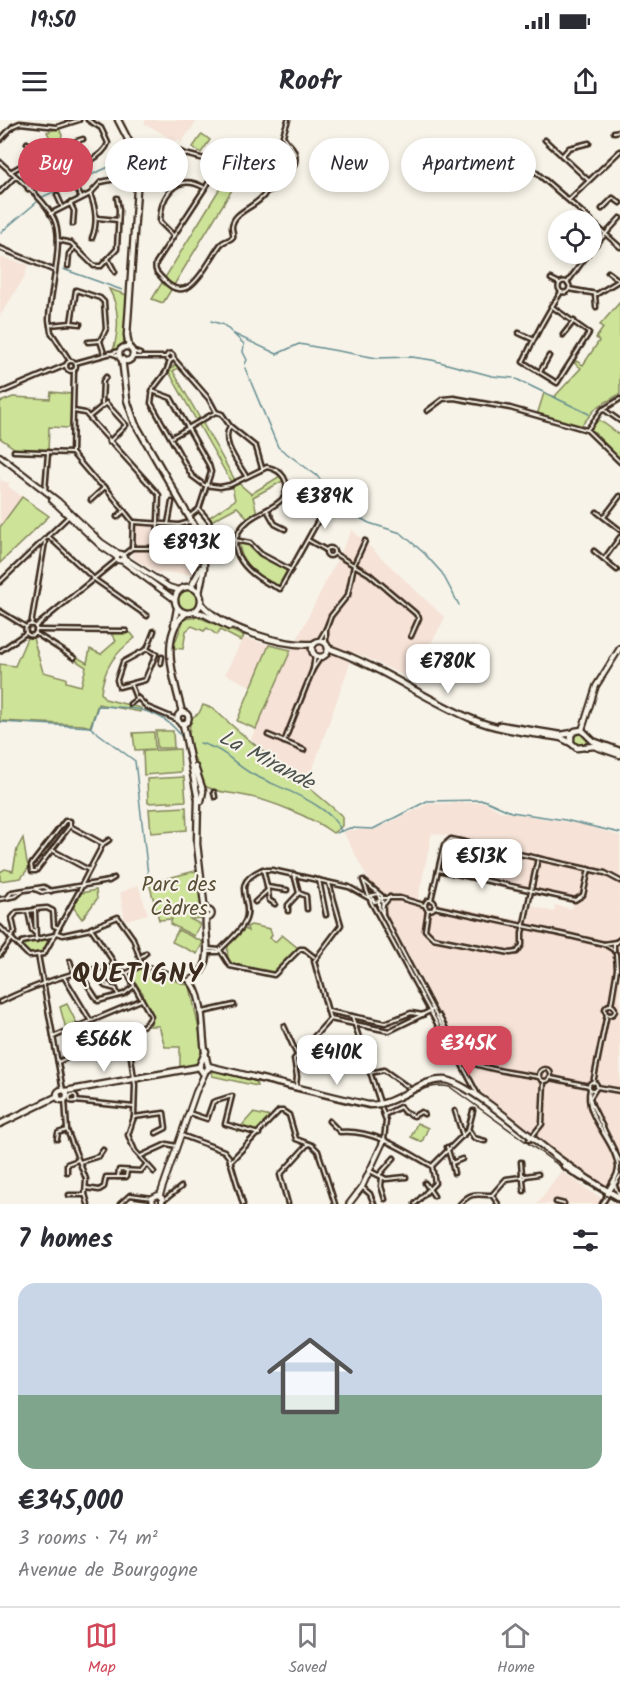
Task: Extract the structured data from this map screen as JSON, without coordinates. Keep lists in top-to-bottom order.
{
  "districts": ["QUETIGNY"],
  "water": ["La Mirande"],
  "parks": ["Parc des Cèdres"],
  "page": {
    "status": "19:50",
    "header": "Roofr",
    "chip": [
      "Buy",
      "Rent",
      "Filters",
      "New",
      "Apartment"
    ],
    "price": [
      "€389K",
      "€893K",
      "€780K",
      "€513K",
      "€566K",
      "€345K",
      "€410K"
    ],
    "heading": "7 homes",
    "list": [
      {
        "name": "€345,000",
        "note": "3 rooms · 74 m² · Avenue de Bourgogne"
      }
    ],
    "tabs": ["Map", "Saved", "Home"]
  }
}
